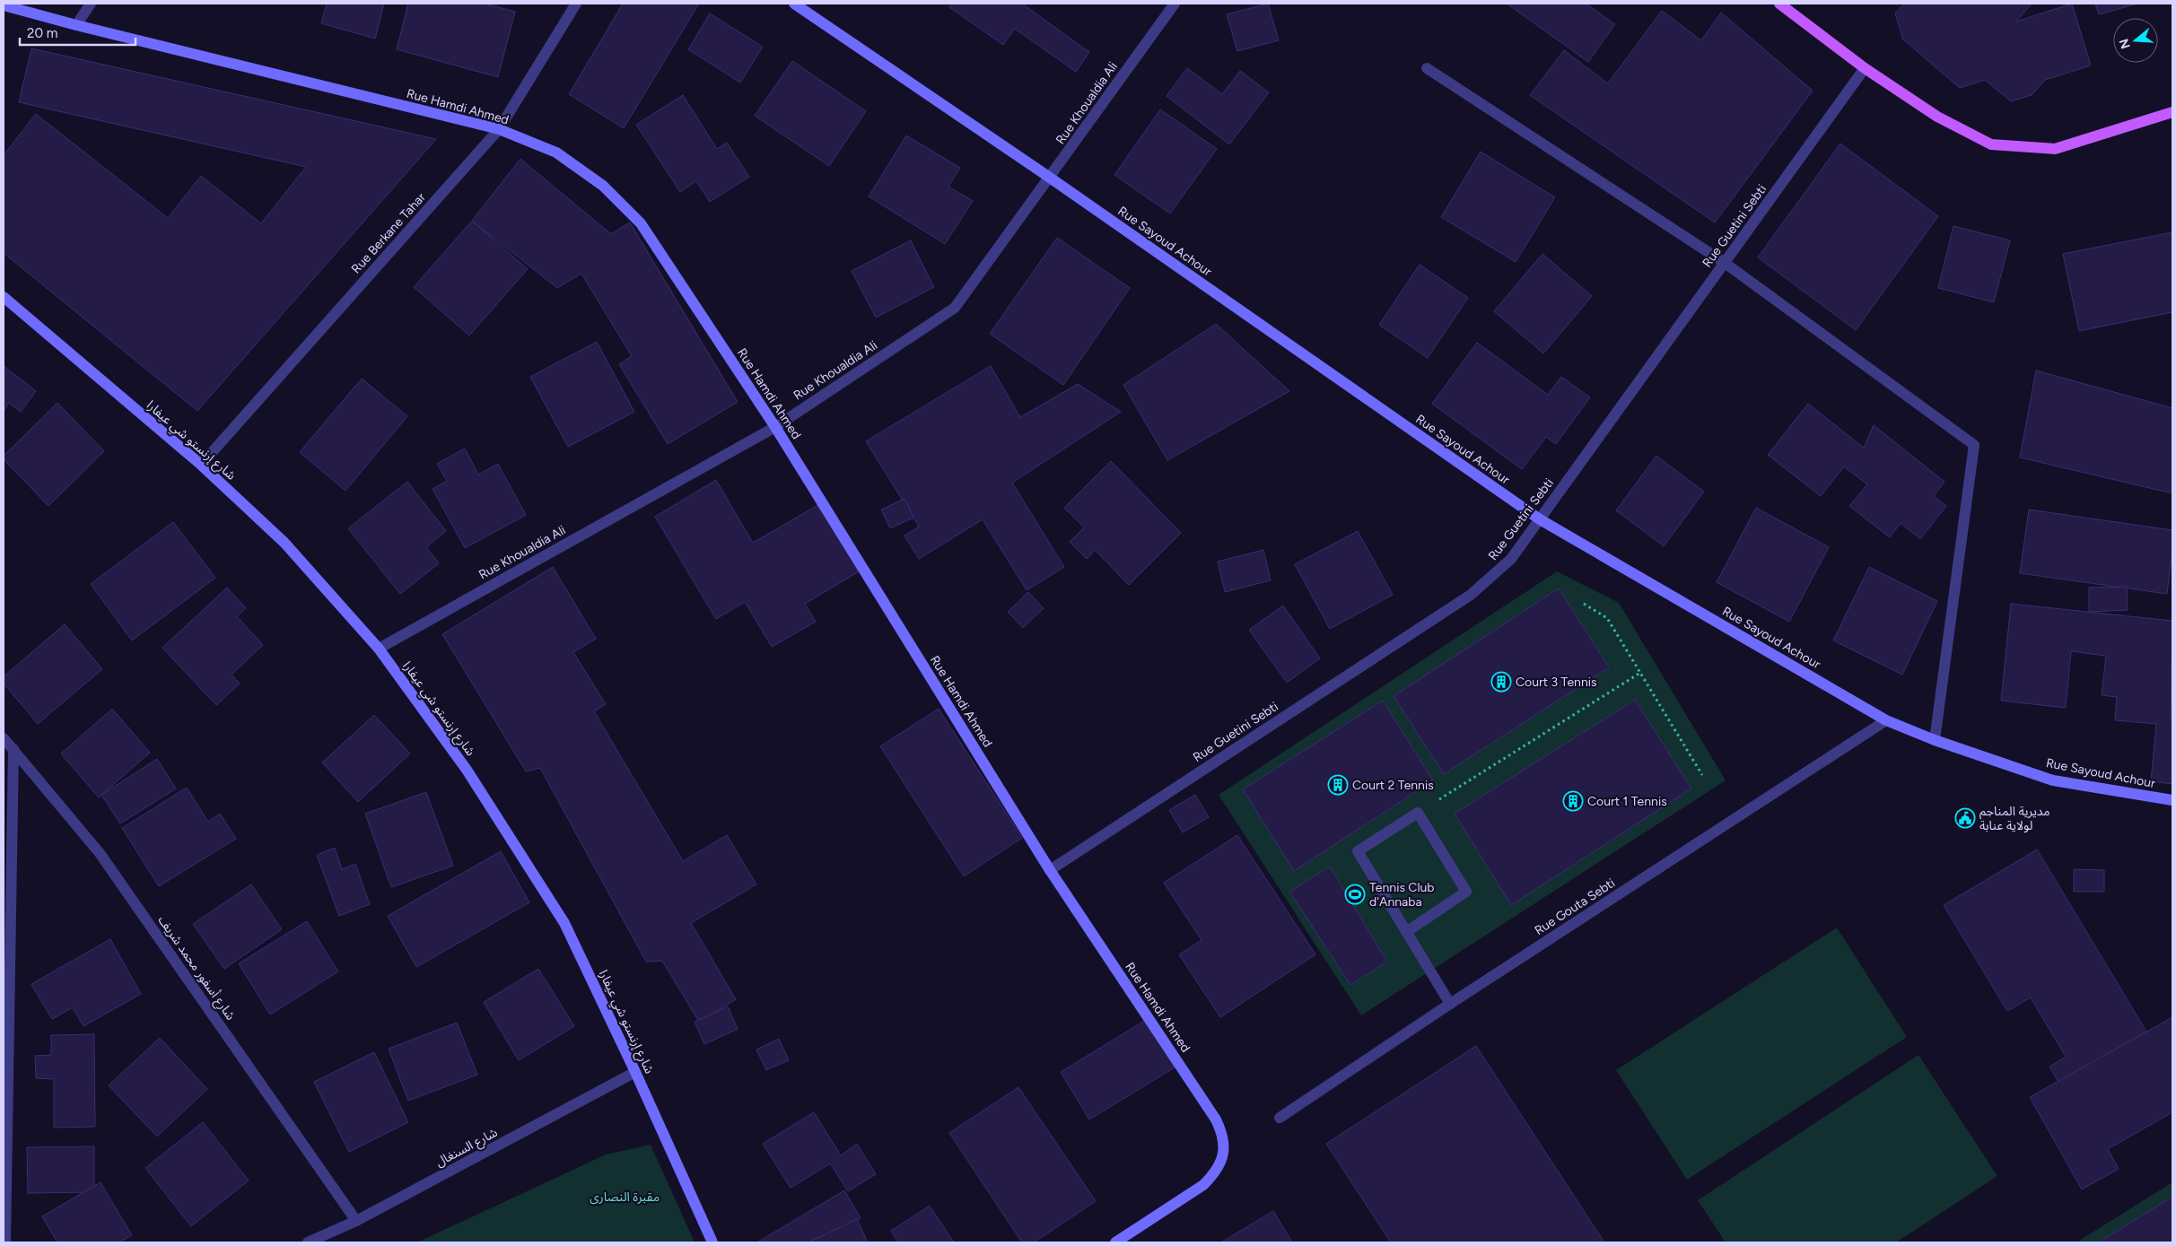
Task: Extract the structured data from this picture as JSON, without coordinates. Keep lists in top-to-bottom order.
{
  "streets": {
    "main road": ["Rue Hamdi Ahmed", "Rue Sayoud Achour", "شارع إرنستو شي عيفارا"],
    "street": [
      "Rue Khoualdia Ali",
      "Rue Guetini Sebti",
      "Rue Berkane Tahar",
      "Rue Gouta Sebti",
      "شارع أسفور محمد شريف",
      "شارع السنغال"
    ]
  },
  "crossings": [
    ["Rue Khoualdia Ali", "Rue Hamdi Ahmed"],
    ["Rue Khoualdia Ali", "Rue Sayoud Achour"],
    ["Rue Khoualdia Ali", "شارع إرنستو شي عيفارا"],
    ["Rue Hamdi Ahmed", "Rue Guetini Sebti"],
    ["Rue Hamdi Ahmed", "Rue Berkane Tahar"],
    ["Rue Guetini Sebti", "Rue Sayoud Achour"],
    ["Rue Berkane Tahar", "شارع إرنستو شي عيفارا"],
    ["Rue Sayoud Achour", "Rue Gouta Sebti"],
    ["شارع إرنستو شي عيفارا", "شارع السنغال"],
    ["شارع أسفور محمد شريف", "شارع السنغال"]
  ],
  "parks": ["مقبرة النصارى"],
  "places": {
    "building": ["Court 3 Tennis", "Court 2 Tennis", "Court 1 Tennis"],
    "public building": ["مديرية المناجم لولاية عنابة"],
    "sports": ["Tennis Club d'Annaba"]
  },
  "scale_bar": "20 m",
  "north": "left"
}
